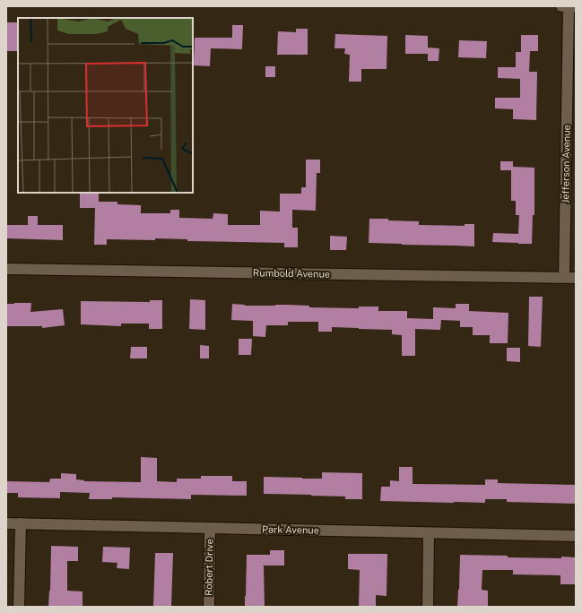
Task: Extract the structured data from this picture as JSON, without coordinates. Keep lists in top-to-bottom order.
{
  "streets": {
    "street": [
      "Jefferson Avenue",
      "Rumbold Avenue",
      "Park Avenue",
      "Robert Drive"
    ]
  },
  "crossings": [
    ["Jefferson Avenue", "Rumbold Avenue"],
    ["Park Avenue", "Robert Drive"]
  ]
}
